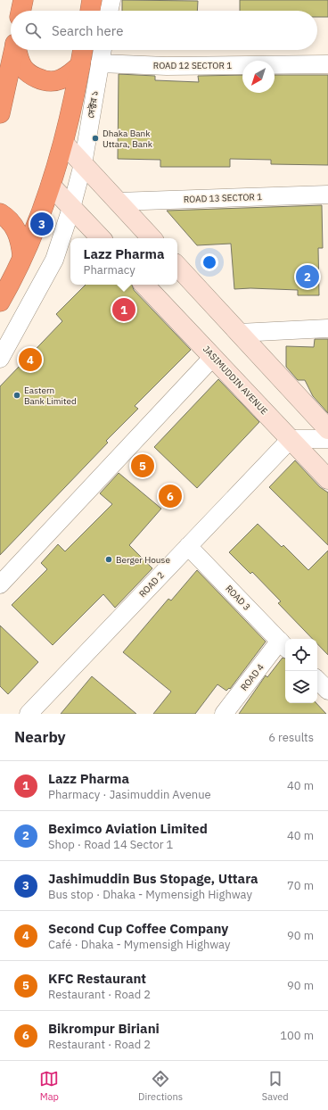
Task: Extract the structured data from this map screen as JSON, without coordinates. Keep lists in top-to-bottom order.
{
  "streets": {
    "street": [
      "ROAD 12 SECTOR 1",
      "সেক্টর ১",
      "ROAD 13 SECTOR 1",
      "JASIMUDDIN AVENUE",
      "ROAD 2",
      "ROAD 3",
      "ROAD 4"
    ]
  },
  "crossings": [
    ["ROAD 12 SECTOR 1", "সেক্টর ১"],
    ["JASIMUDDIN AVENUE", "ROAD 2"],
    ["ROAD 2", "ROAD 3"],
    ["ROAD 3", "ROAD 4"]
  ],
  "places": ["Dhaka Bank Uttara, Bank", "Eastern Bank Limited", "Berger House"],
  "north": "bottom left",
  "page": {
    "search": "Search here",
    "pins": [
      "3",
      "2",
      "1",
      "4",
      "5",
      "6"
    ],
    "popup": ["Lazz Pharma", "Pharmacy"],
    "heading": ["Nearby", "6 results"],
    "list": [
      {
        "mark": "1",
        "name": "Lazz Pharma",
        "note": "Pharmacy · Jasimuddin Avenue",
        "value": "40 m"
      },
      {
        "mark": "2",
        "name": "Beximco Aviation Limited",
        "note": "Shop · Road 14 Sector 1",
        "value": "40 m"
      },
      {
        "mark": "3",
        "name": "Jashimuddin Bus Stopage, Uttara",
        "note": "Bus stop · Dhaka - Mymensigh Highway",
        "value": "70 m"
      },
      {
        "mark": "4",
        "name": "Second Cup Coffee Company",
        "note": "Café · Dhaka - Mymensigh Highway",
        "value": "90 m"
      },
      {
        "mark": "5",
        "name": "KFC Restaurant",
        "note": "Restaurant · Road 2",
        "value": "90 m"
      },
      {
        "mark": "6",
        "name": "Bikrompur Biriani",
        "note": "Restaurant · Road 2",
        "value": "100 m"
      }
    ],
    "nav": ["Map", "Directions", "Saved"]
  }
}
